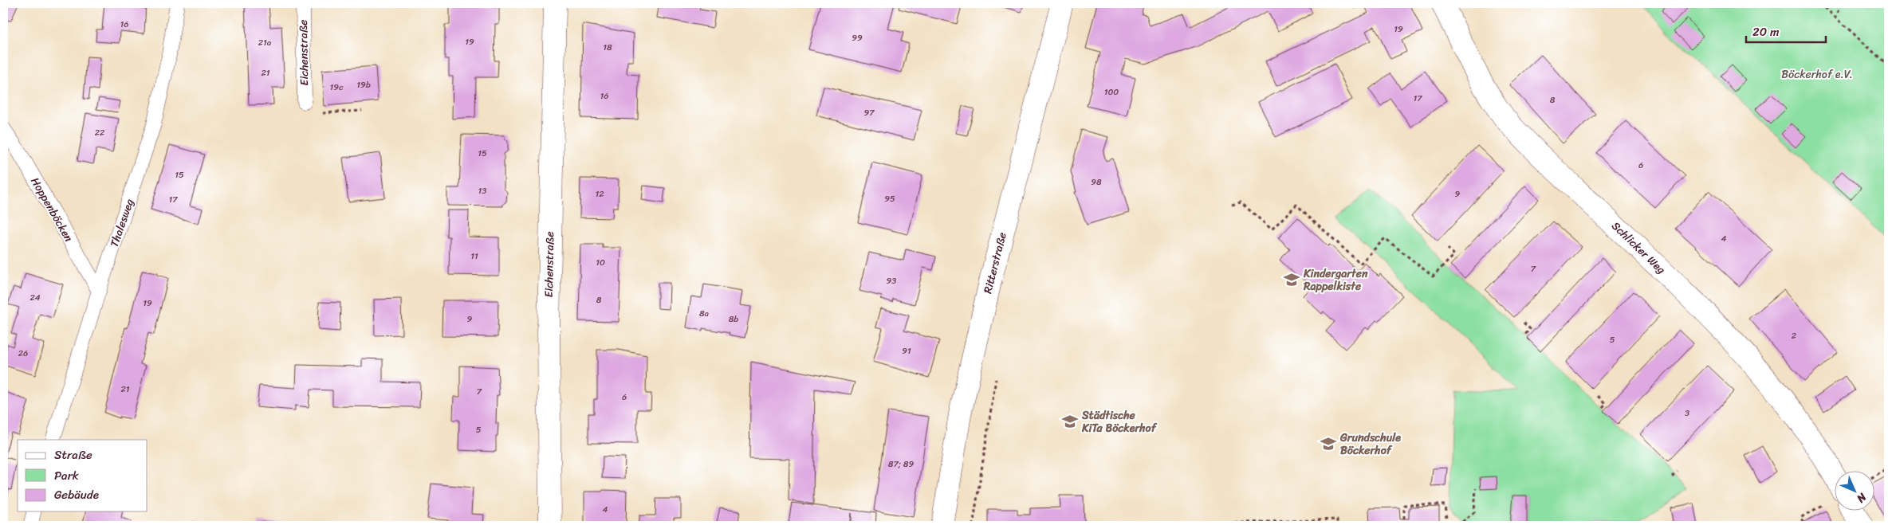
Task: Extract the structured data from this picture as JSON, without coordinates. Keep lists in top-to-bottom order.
{
  "streets": {
    "street": ["Eichenstraße", "Schlicker Weg", "Ritterstraße"],
    "lane": ["Hoppenböcken", "Thalesweg"]
  },
  "crossings": [
    ["Hoppenböcken", "Thalesweg"]
  ],
  "parks": ["Böckerhof e.V."],
  "places": {
    "school or university": ["Kindergarten Rappelkiste", "Städtische KiTa Böckerhof", "Grundschule Böckerhof"]
  },
  "house_numbers": [
    "16",
    "19",
    "99",
    "19",
    "21a",
    "18",
    "21",
    "19b",
    "19c",
    "100",
    "16",
    "17",
    "8",
    "97",
    "22",
    "15",
    "6",
    "15",
    "98",
    "13",
    "12",
    "9",
    "95",
    "17",
    "4",
    "11",
    "10",
    "7",
    "93",
    "24",
    "8",
    "19",
    "8a",
    "9",
    "8b",
    "2",
    "5",
    "91",
    "26",
    "21",
    "7",
    "6",
    "3",
    "5",
    "87; 89",
    "4"
  ],
  "legend": ["Straße", "Park", "Gebäude"],
  "scale_bar": "20 m",
  "north": "bottom right"
}
